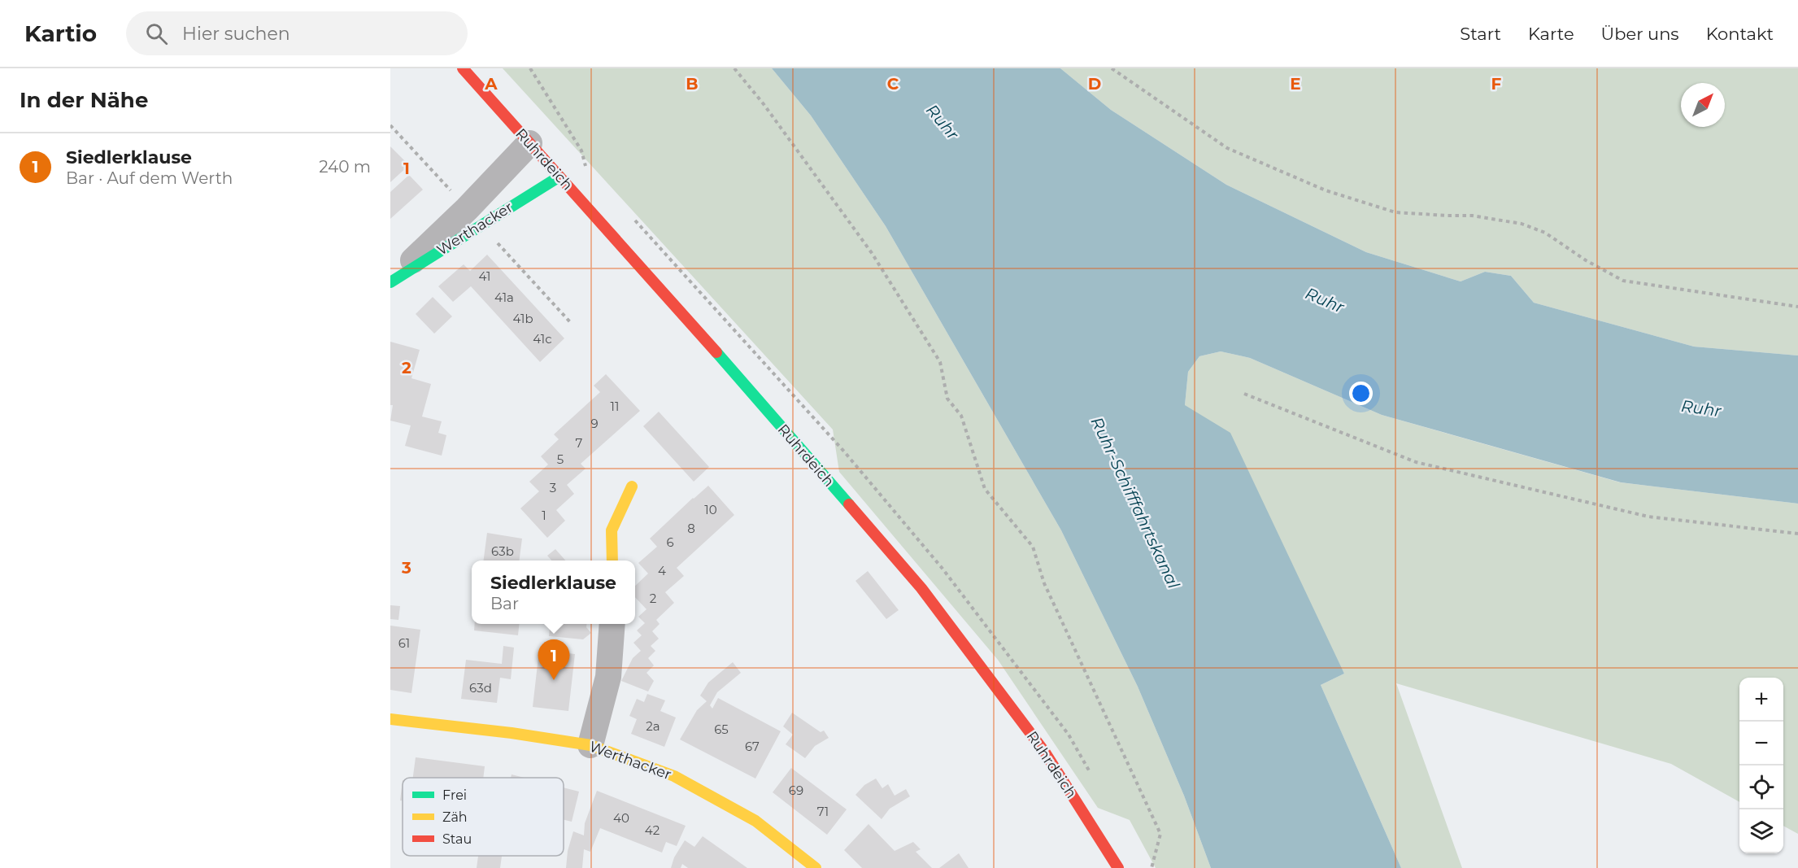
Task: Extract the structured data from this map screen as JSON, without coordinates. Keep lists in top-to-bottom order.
{
  "streets": {
    "main road": ["Ruhrdeich", "Werthacker"]
  },
  "crossings": [
    ["Ruhrdeich", "Werthacker"]
  ],
  "water": ["Ruhr", "Ruhr-Schifffahrtskanal"],
  "house_numbers": [
    "41",
    "41a",
    "41b",
    "41c",
    "11",
    "9",
    "7",
    "5",
    "3",
    "10",
    "1",
    "8",
    "6",
    "63b",
    "4",
    "2",
    "61",
    "63d",
    "2a",
    "65",
    "67",
    "69",
    "71",
    "40",
    "42"
  ],
  "legend": ["Frei", "Zäh", "Stau"],
  "north": "top right",
  "page": {
    "header": "Kartio",
    "search": "Hier suchen",
    "nav": [
      "Start",
      "Karte",
      "Über uns",
      "Kontakt"
    ],
    "heading": "In der Nähe",
    "list": [
      {
        "mark": "1",
        "name": "Siedlerklause",
        "note": "Bar · Auf dem Werth",
        "value": "240 m"
      }
    ],
    "popup": ["Siedlerklause", "Bar"],
    "pins": "1",
    "map_buttons": ["+", "−"]
  },
  "grid": {
    "columns": [
      "A",
      "B",
      "C",
      "D",
      "E",
      "F"
    ],
    "rows": ["1", "2", "3"]
  }
}
